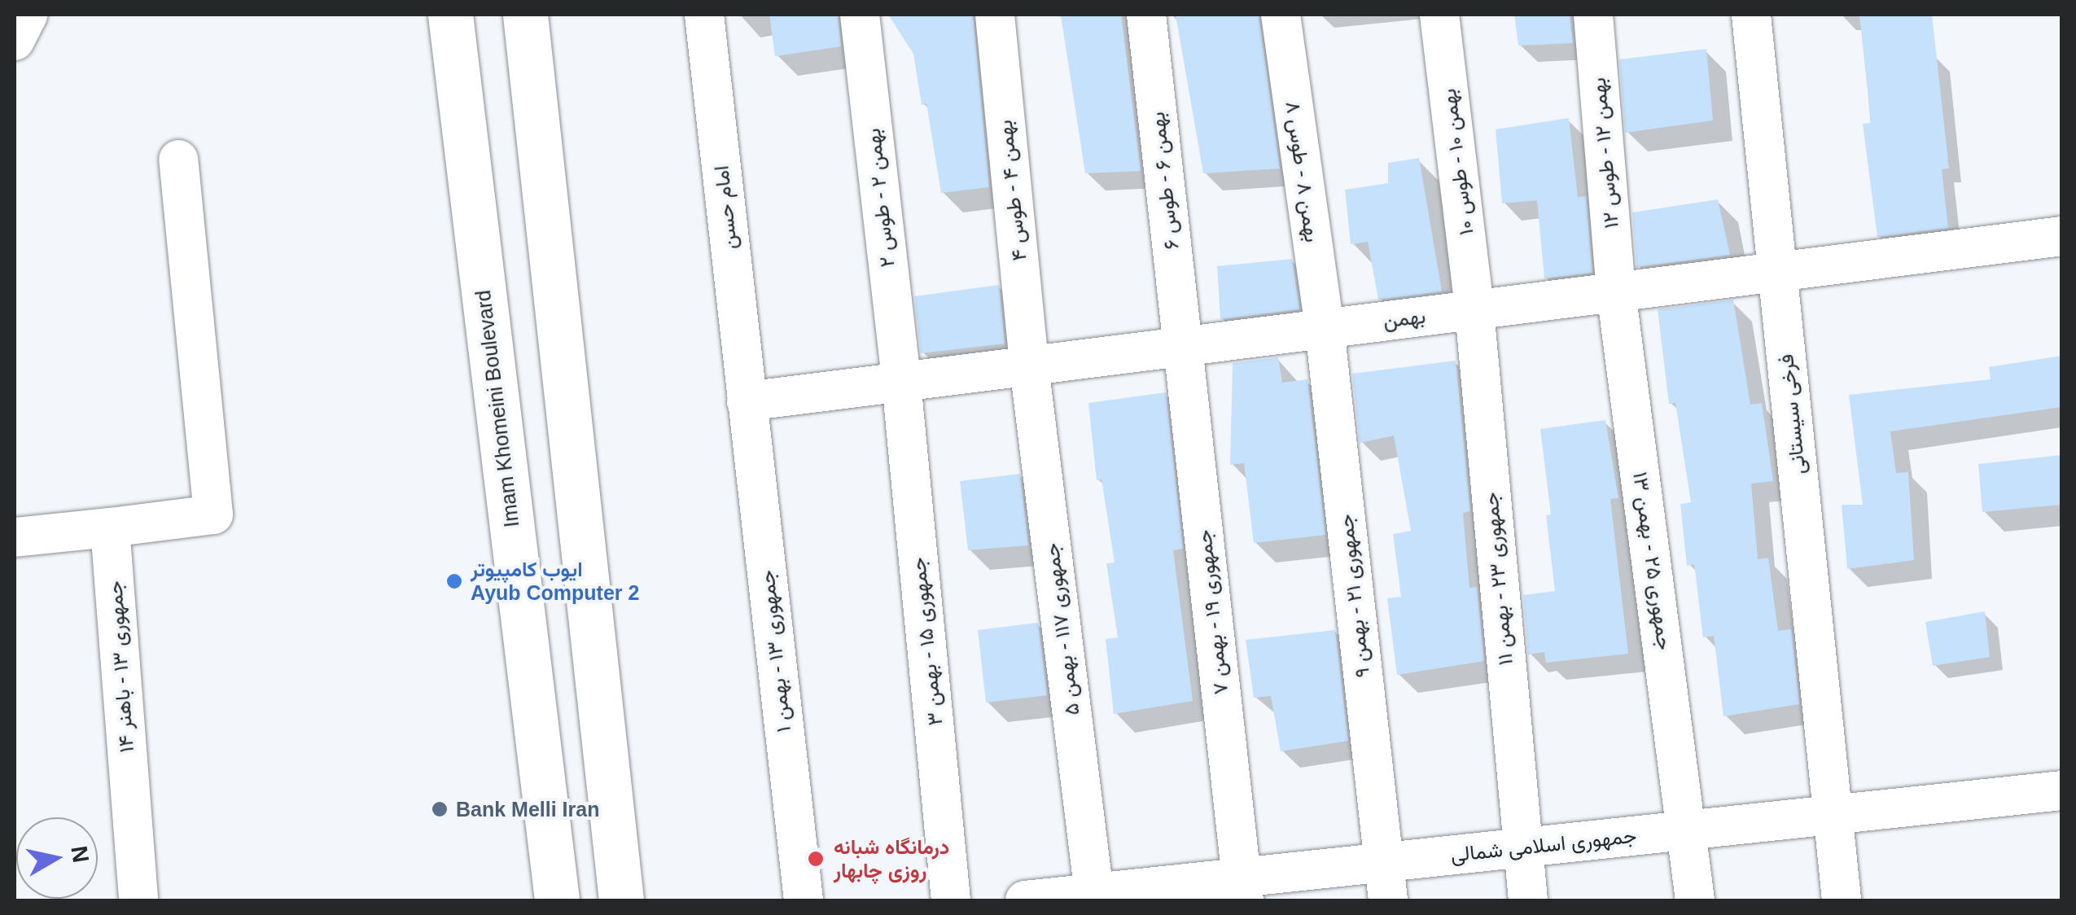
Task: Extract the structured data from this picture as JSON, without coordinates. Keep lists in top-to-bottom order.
{
  "streets": {
    "main road": ["Imam Khomeini Boulevard"],
    "street": [
      "بهمن ۱۲ - طوس ۱۲",
      "بهمن ۱۰ - طوس ۱۰",
      "بهمن ۸ - طوس ۸",
      "بهمن ۶ - طوس ۶",
      "بهمن ۴ - طوس ۴",
      "بهمن ۲ - طوس ۲",
      "امام حسن",
      "بهمن",
      "فرخی سیستانی",
      "جمهوری ۲۵ - بهمن ۱۳",
      "جمهوری ۲۳ - بهمن ۱۱",
      "جمهوری ۲۱ - بهمن ۹",
      "جمهوری ۱۹ - بهمن ۷",
      "جمهوری ۱۱۷ - بهمن ۵",
      "جمهوری ۱۵ - بهمن ۳",
      "جمهوری ۱۳ - بهمن ۱",
      "جمهوری ۱۳ - باهنر ۱۴",
      "جمهوری اسلامی شمالی"
    ]
  },
  "crossings": [
    ["بهمن ۱۲ - طوس ۱۲", "بهمن"],
    ["بهمن ۱۲ - طوس ۱۲", "جمهوری ۲۵ - بهمن ۱۳"],
    ["بهمن ۱۰ - طوس ۱۰", "بهمن"],
    ["بهمن ۱۰ - طوس ۱۰", "جمهوری ۲۳ - بهمن ۱۱"],
    ["بهمن ۸ - طوس ۸", "بهمن"],
    ["بهمن ۸ - طوس ۸", "جمهوری ۲۱ - بهمن ۹"],
    ["بهمن ۶ - طوس ۶", "بهمن"],
    ["بهمن ۶ - طوس ۶", "جمهوری ۱۹ - بهمن ۷"],
    ["بهمن ۴ - طوس ۴", "بهمن"],
    ["بهمن ۴ - طوس ۴", "جمهوری ۱۱۷ - بهمن ۵"],
    ["بهمن ۲ - طوس ۲", "بهمن"],
    ["بهمن ۲ - طوس ۲", "جمهوری ۱۵ - بهمن ۳"],
    ["امام حسن", "بهمن"],
    ["امام حسن", "جمهوری ۱۳ - بهمن ۱"],
    ["بهمن", "فرخی سیستانی"],
    ["بهمن", "جمهوری ۲۵ - بهمن ۱۳"],
    ["بهمن", "جمهوری ۲۳ - بهمن ۱۱"],
    ["بهمن", "جمهوری ۲۱ - بهمن ۹"],
    ["بهمن", "جمهوری ۱۹ - بهمن ۷"],
    ["بهمن", "جمهوری ۱۱۷ - بهمن ۵"],
    ["بهمن", "جمهوری ۱۵ - بهمن ۳"],
    ["بهمن", "جمهوری ۱۳ - بهمن ۱"],
    ["فرخی سیستانی", "جمهوری اسلامی شمالی"],
    ["جمهوری ۲۵ - بهمن ۱۳", "جمهوری اسلامی شمالی"],
    ["جمهوری ۲۳ - بهمن ۱۱", "جمهوری اسلامی شمالی"],
    ["جمهوری ۲۱ - بهمن ۹", "جمهوری اسلامی شمالی"],
    ["جمهوری ۱۹ - بهمن ۷", "جمهوری اسلامی شمالی"],
    ["جمهوری ۱۱۷ - بهمن ۵", "جمهوری اسلامی شمالی"]
  ],
  "places": ["ایوب کامپیوتر Ayub Computer 2", "Bank Melli Iran", "درمانگاه شبانه روزی چابهار"],
  "north": "right"
}
